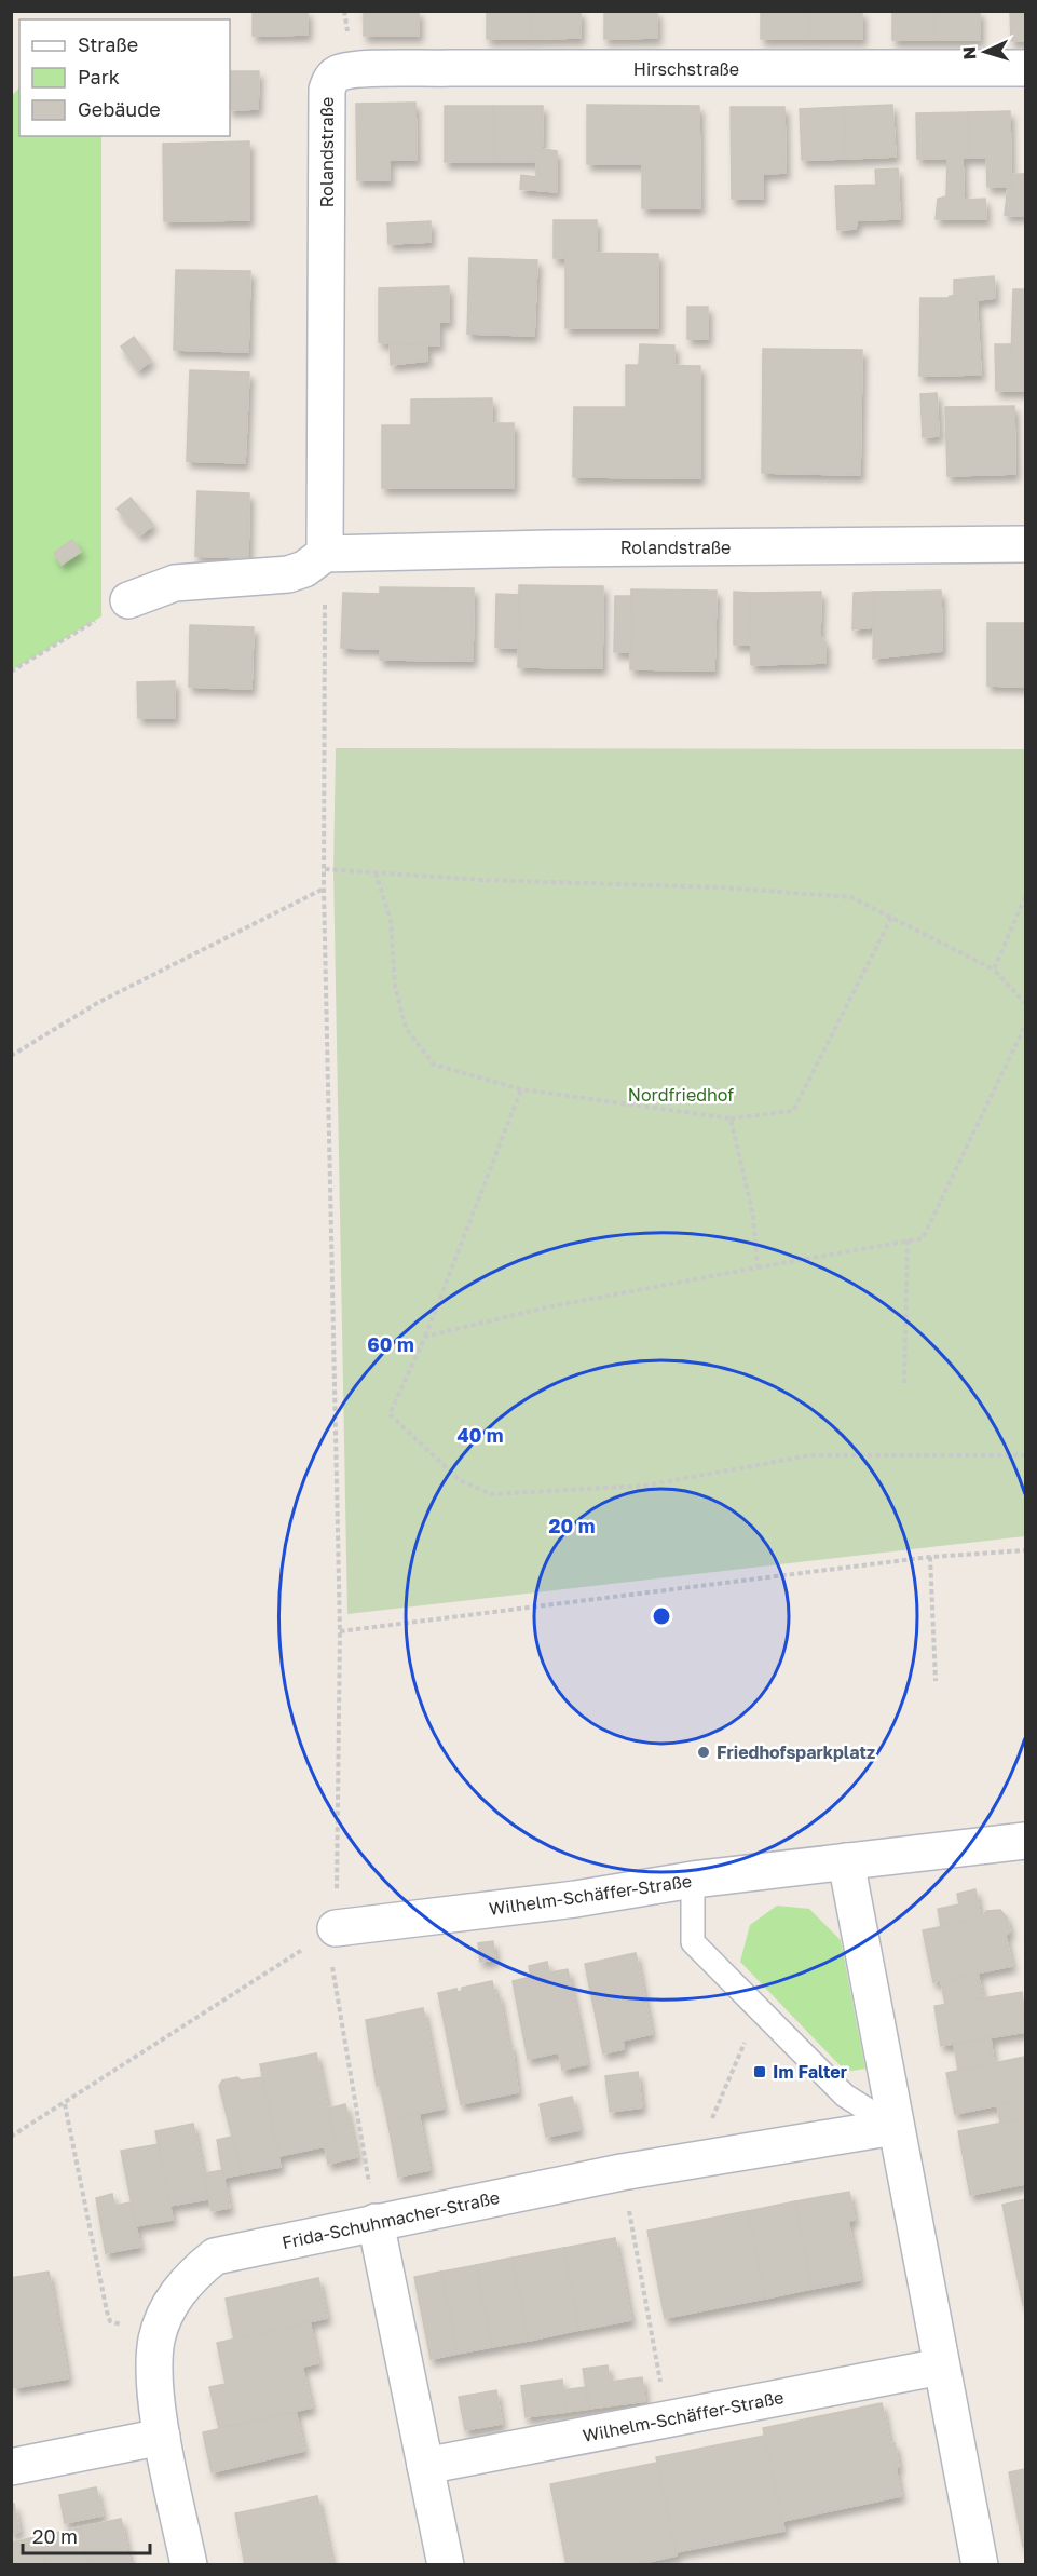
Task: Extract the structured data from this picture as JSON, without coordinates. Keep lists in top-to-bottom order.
{
  "streets": {
    "street": [
      "Hirschstraße",
      "Rolandstraße",
      "Wilhelm-Schäffer-Straße",
      "Frida-Schuhmacher-Straße"
    ]
  },
  "crossings": [
    ["Hirschstraße", "Rolandstraße"]
  ],
  "parks": ["Nordfriedhof"],
  "places": {
    "other": ["Friedhofsparkplatz"],
    "transit": ["Im Falter"]
  },
  "legend": ["Straße", "Park", "Gebäude"],
  "scale_bar": "20 m",
  "north": "left",
  "rings": ["60 m", "40 m", "20 m"]
}
